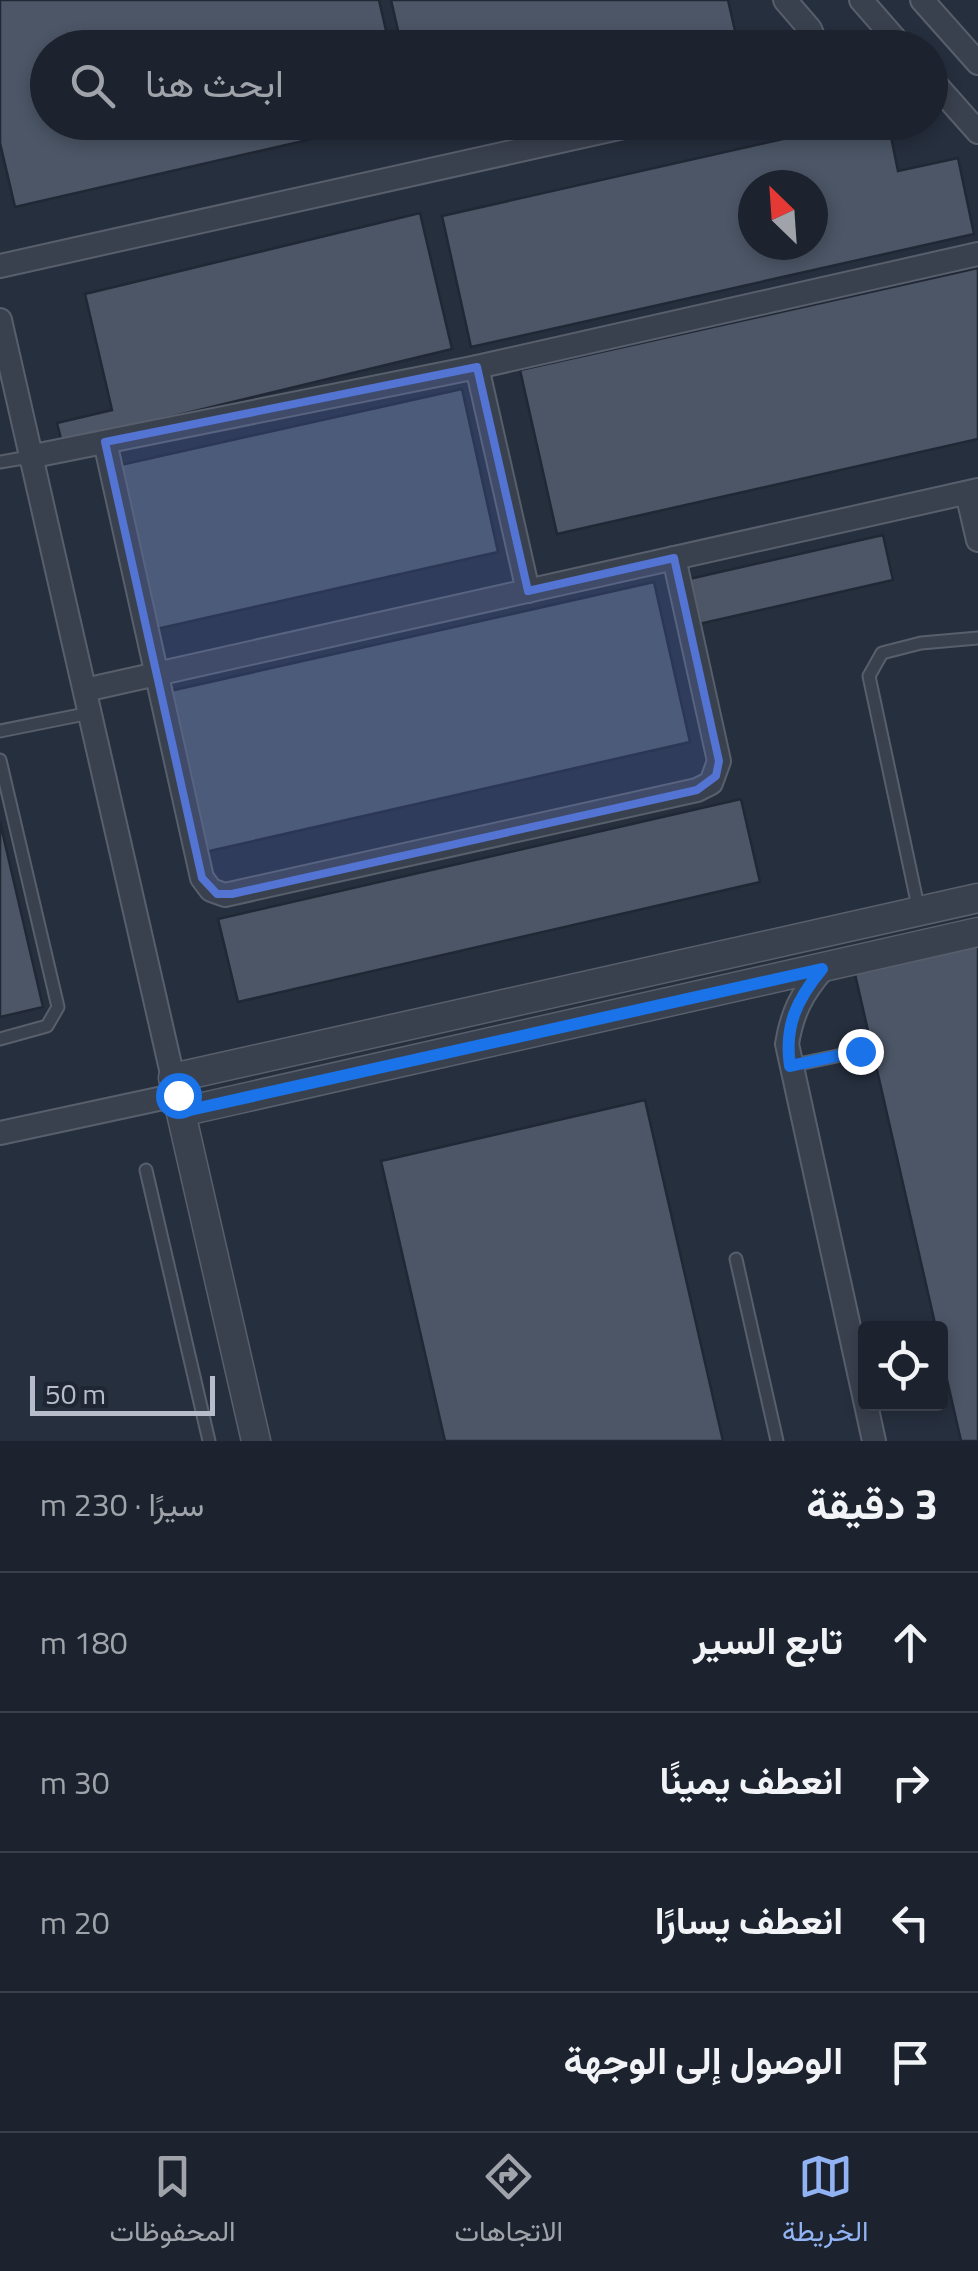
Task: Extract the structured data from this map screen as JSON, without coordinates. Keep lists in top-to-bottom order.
{
  "scale_bar": "50 m",
  "north": "top left",
  "page": {
    "search": "ابحث هنا",
    "scale": "50 m",
    "heading": ["3 دقيقة", "سيرًا · 230 m"],
    "list": [
      ["تابع السير", "180 m"],
      ["انعطف يمينًا", "30 m"],
      ["انعطف يسارًا", "20 m"],
      "الوصول إلى الوجهة"
    ],
    "nav": ["الخريطة", "الاتجاهات", "المحفوظات"]
  }
}
